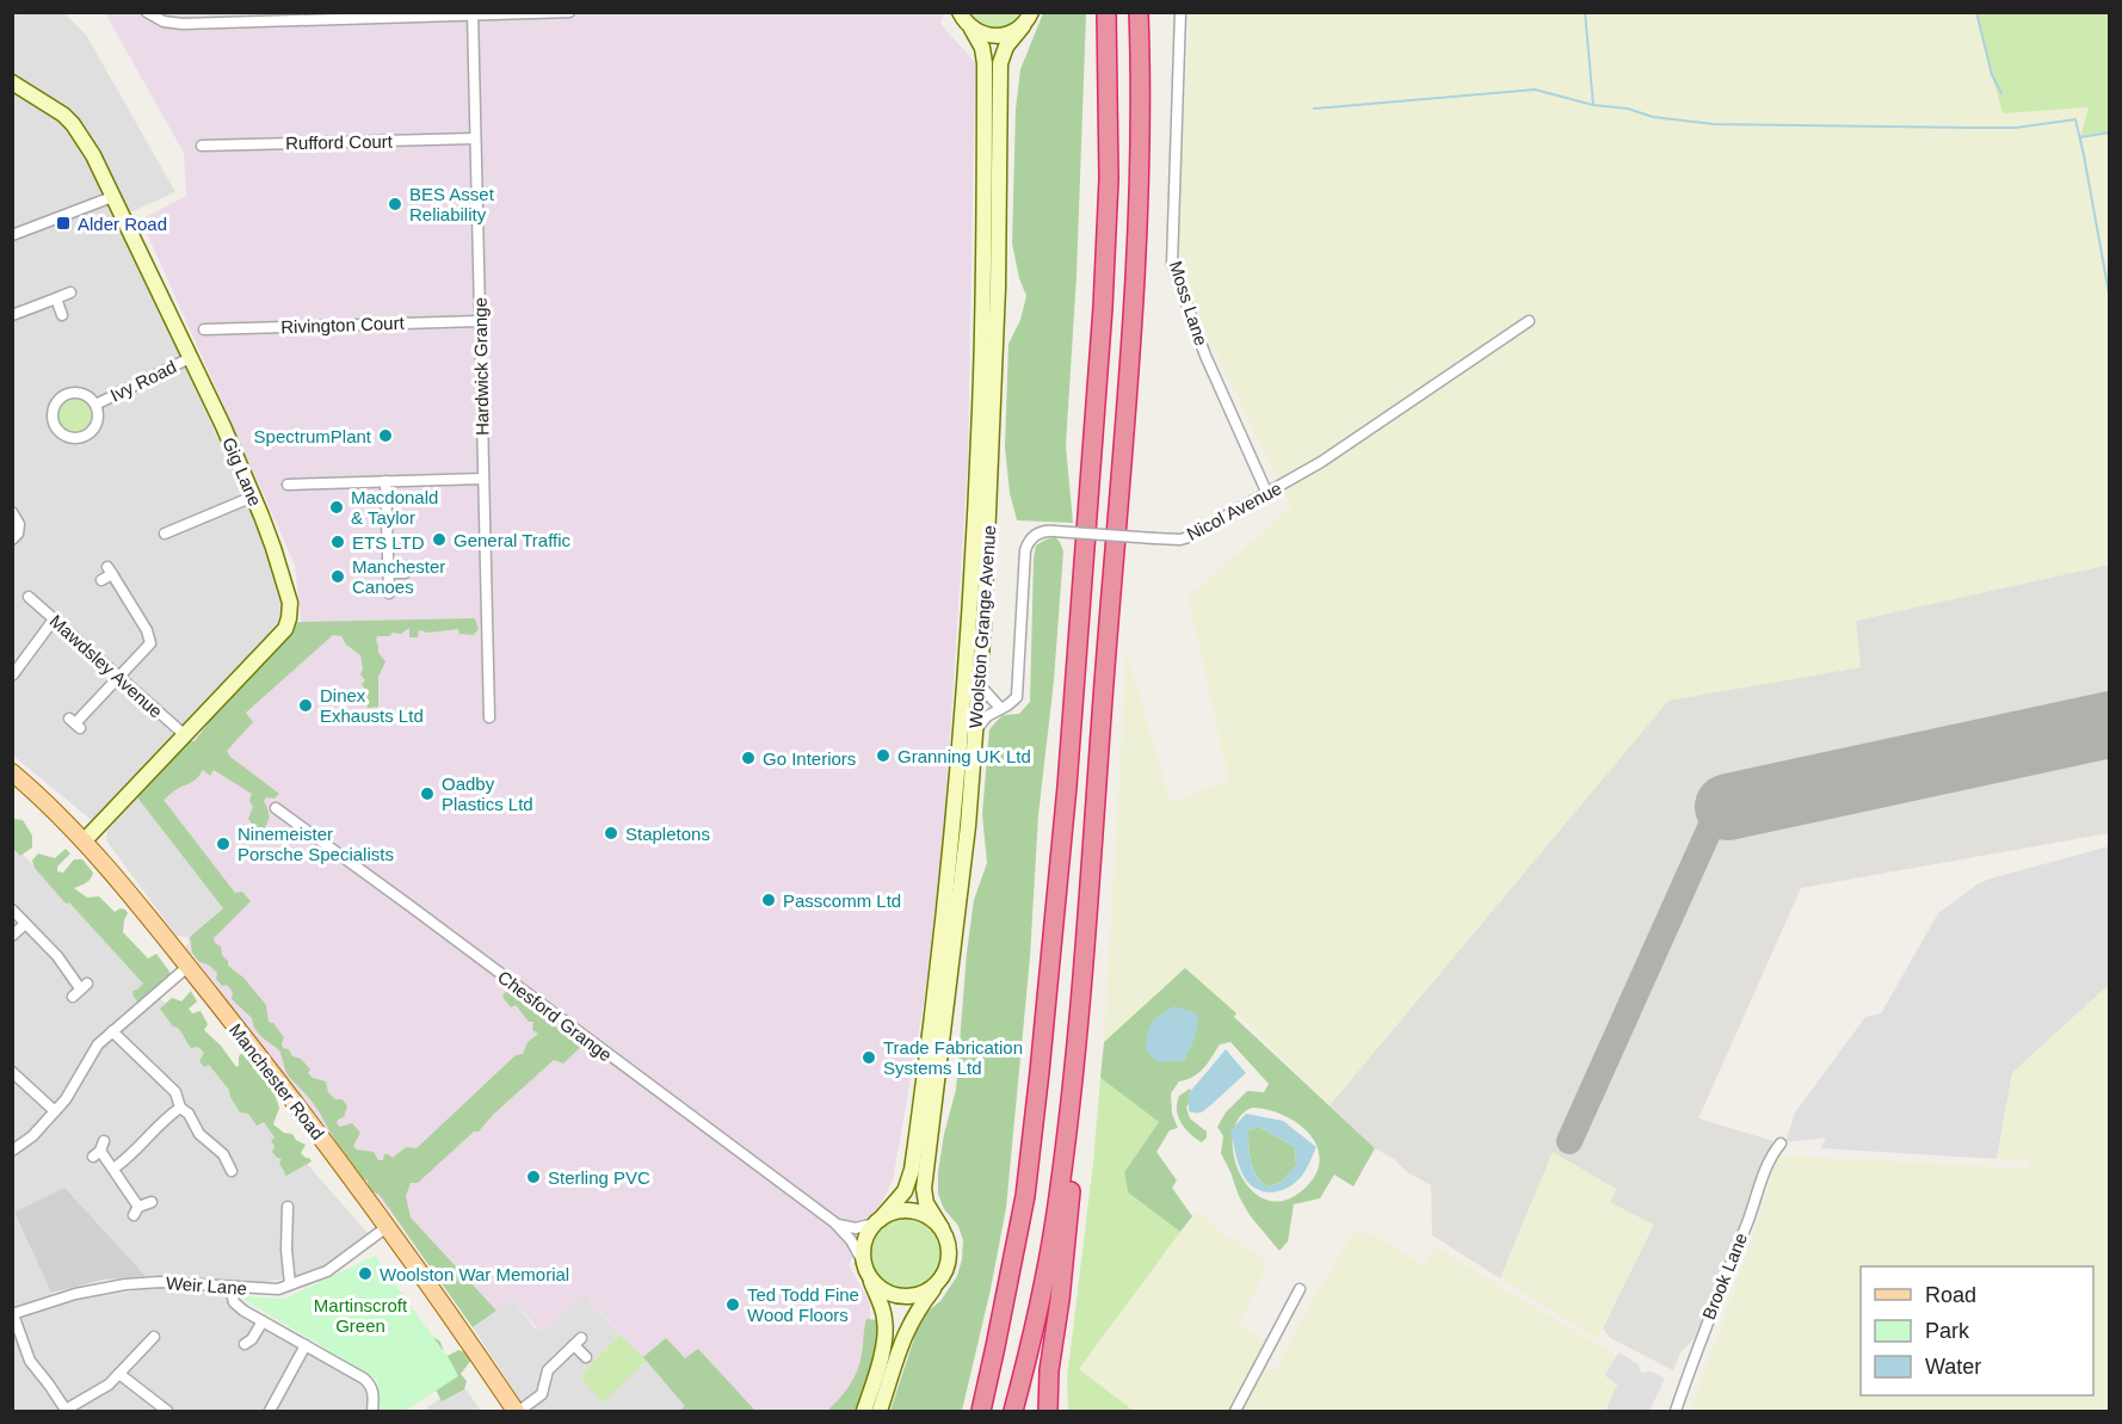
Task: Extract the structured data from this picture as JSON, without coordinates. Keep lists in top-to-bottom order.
{
  "streets": {
    "main road": ["Gig Lane", "Woolston Grange Avenue", "Manchester Road"],
    "street": [
      "Rufford Court",
      "Moss Lane",
      "Rivington Court",
      "Hardwick Grange",
      "Ivy Road",
      "Nicol Avenue",
      "Mawdsley Avenue",
      "Chesford Grange",
      "Brook Lane",
      "Weir Lane"
    ]
  },
  "crossings": [
    ["Rufford Court", "Hardwick Grange"],
    ["Moss Lane", "Nicol Avenue"],
    ["Rivington Court", "Hardwick Grange"],
    ["Ivy Road", "Gig Lane"],
    ["Gig Lane", "Mawdsley Avenue"],
    ["Gig Lane", "Manchester Road"],
    ["Nicol Avenue", "Woolston Grange Avenue"],
    ["Woolston Grange Avenue", "Chesford Grange"],
    ["Manchester Road", "Weir Lane"]
  ],
  "parks": ["Martinscroft Green"],
  "places": {
    "other": [
      "BES Asset Reliability",
      "SpectrumPlant",
      "Macdonald & Taylor",
      "General Traffic",
      "ETS LTD",
      "Manchester Canoes",
      "Dinex Exhausts Ltd",
      "Granning UK Ltd",
      "Go Interiors",
      "Oadby Plastics Ltd",
      "Stapletons",
      "Ninemeister Porsche Specialists",
      "Passcomm Ltd",
      "Trade Fabrication Systems Ltd",
      "Sterling PVC",
      "Woolston War Memorial",
      "Ted Todd Fine Wood Floors"
    ],
    "transit": ["Alder Road"]
  },
  "legend": ["Road", "Park", "Water"]
}
